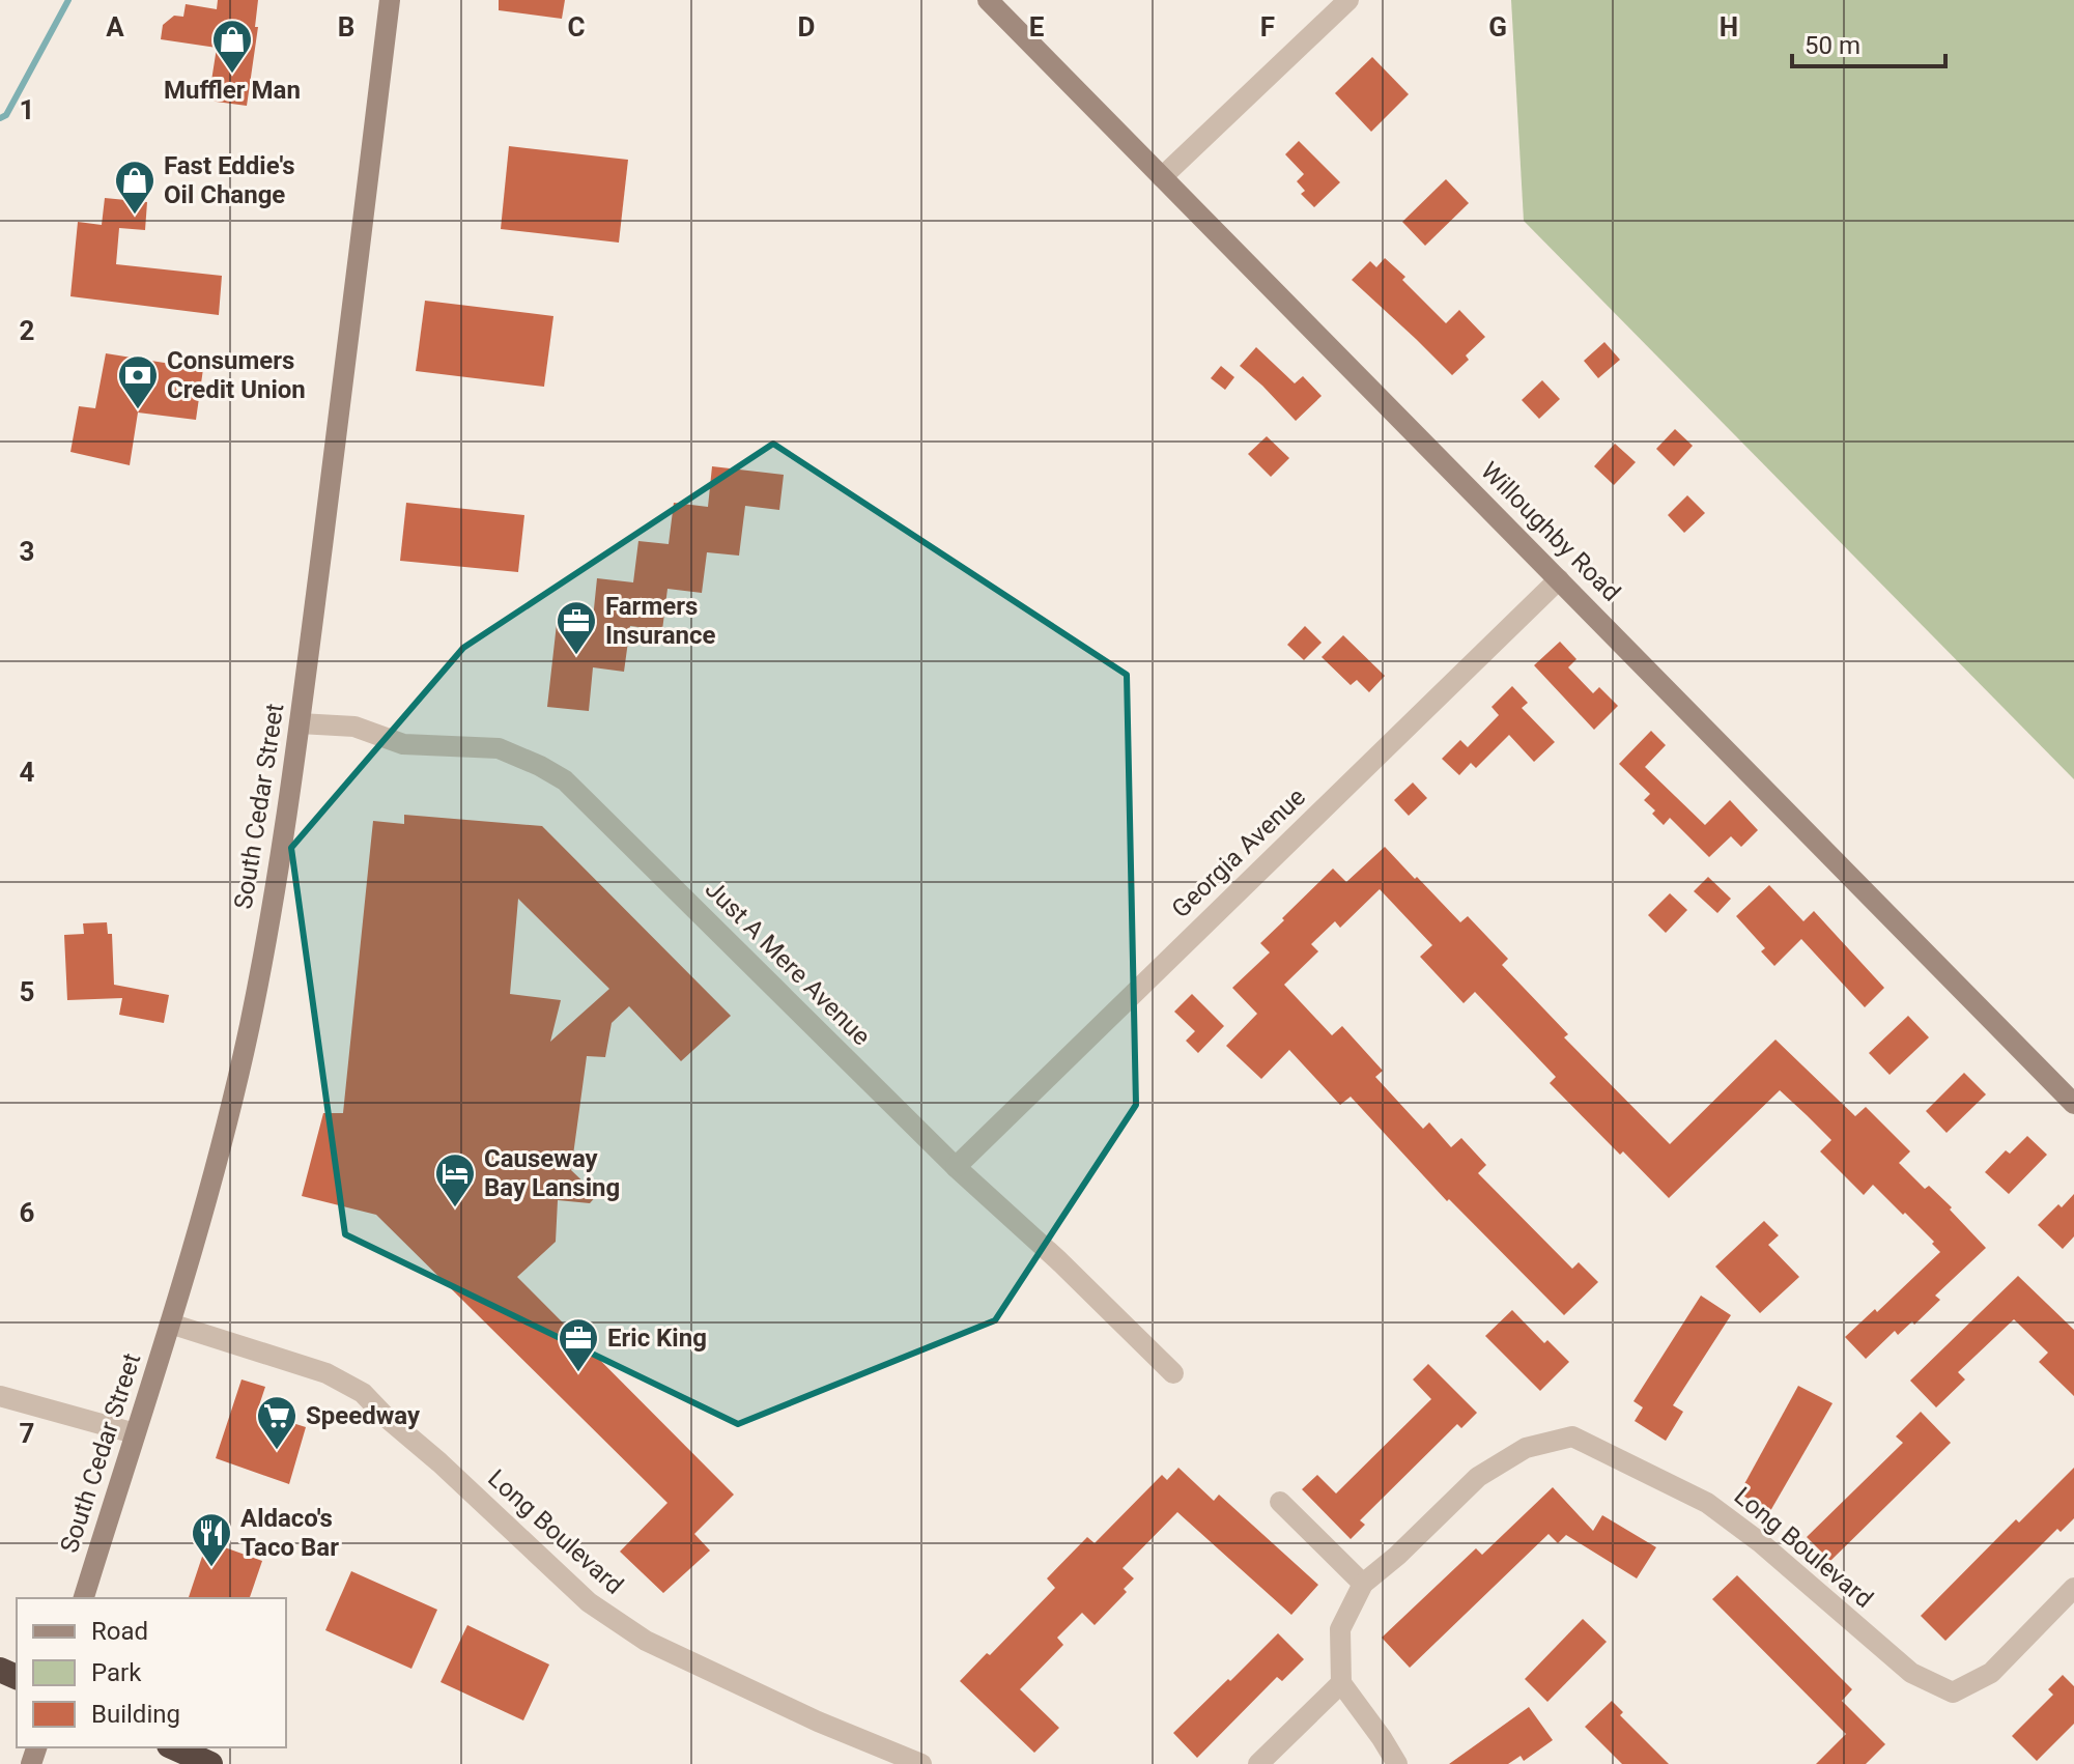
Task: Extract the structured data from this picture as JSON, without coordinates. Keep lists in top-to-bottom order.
{
  "streets": {
    "main road": ["Willoughby Road", "South Cedar Street"],
    "street": ["Georgia Avenue", "Just A Mere Avenue", "Long Boulevard"]
  },
  "crossings": [
    ["Willoughby Road", "Georgia Avenue"],
    ["South Cedar Street", "Just A Mere Avenue"],
    ["South Cedar Street", "Long Boulevard"],
    ["Georgia Avenue", "Just A Mere Avenue"]
  ],
  "places": {
    "shop": ["Muffler Man", "Fast Eddie's Oil Change"],
    "bank": ["Consumers Credit Union"],
    "office": ["Farmers Insurance", "Eric King"],
    "hotel": ["Causeway Bay Lansing"],
    "supermarket": ["Speedway"],
    "restaurant": ["Aldaco's Taco Bar"]
  },
  "legend": ["Road", "Park", "Building"],
  "scale_bar": "50 m",
  "grid": {
    "columns": [
      "A",
      "B",
      "C",
      "D",
      "E",
      "F",
      "G",
      "H"
    ],
    "rows": [
      "1",
      "2",
      "3",
      "4",
      "5",
      "6",
      "7"
    ]
  }
}
